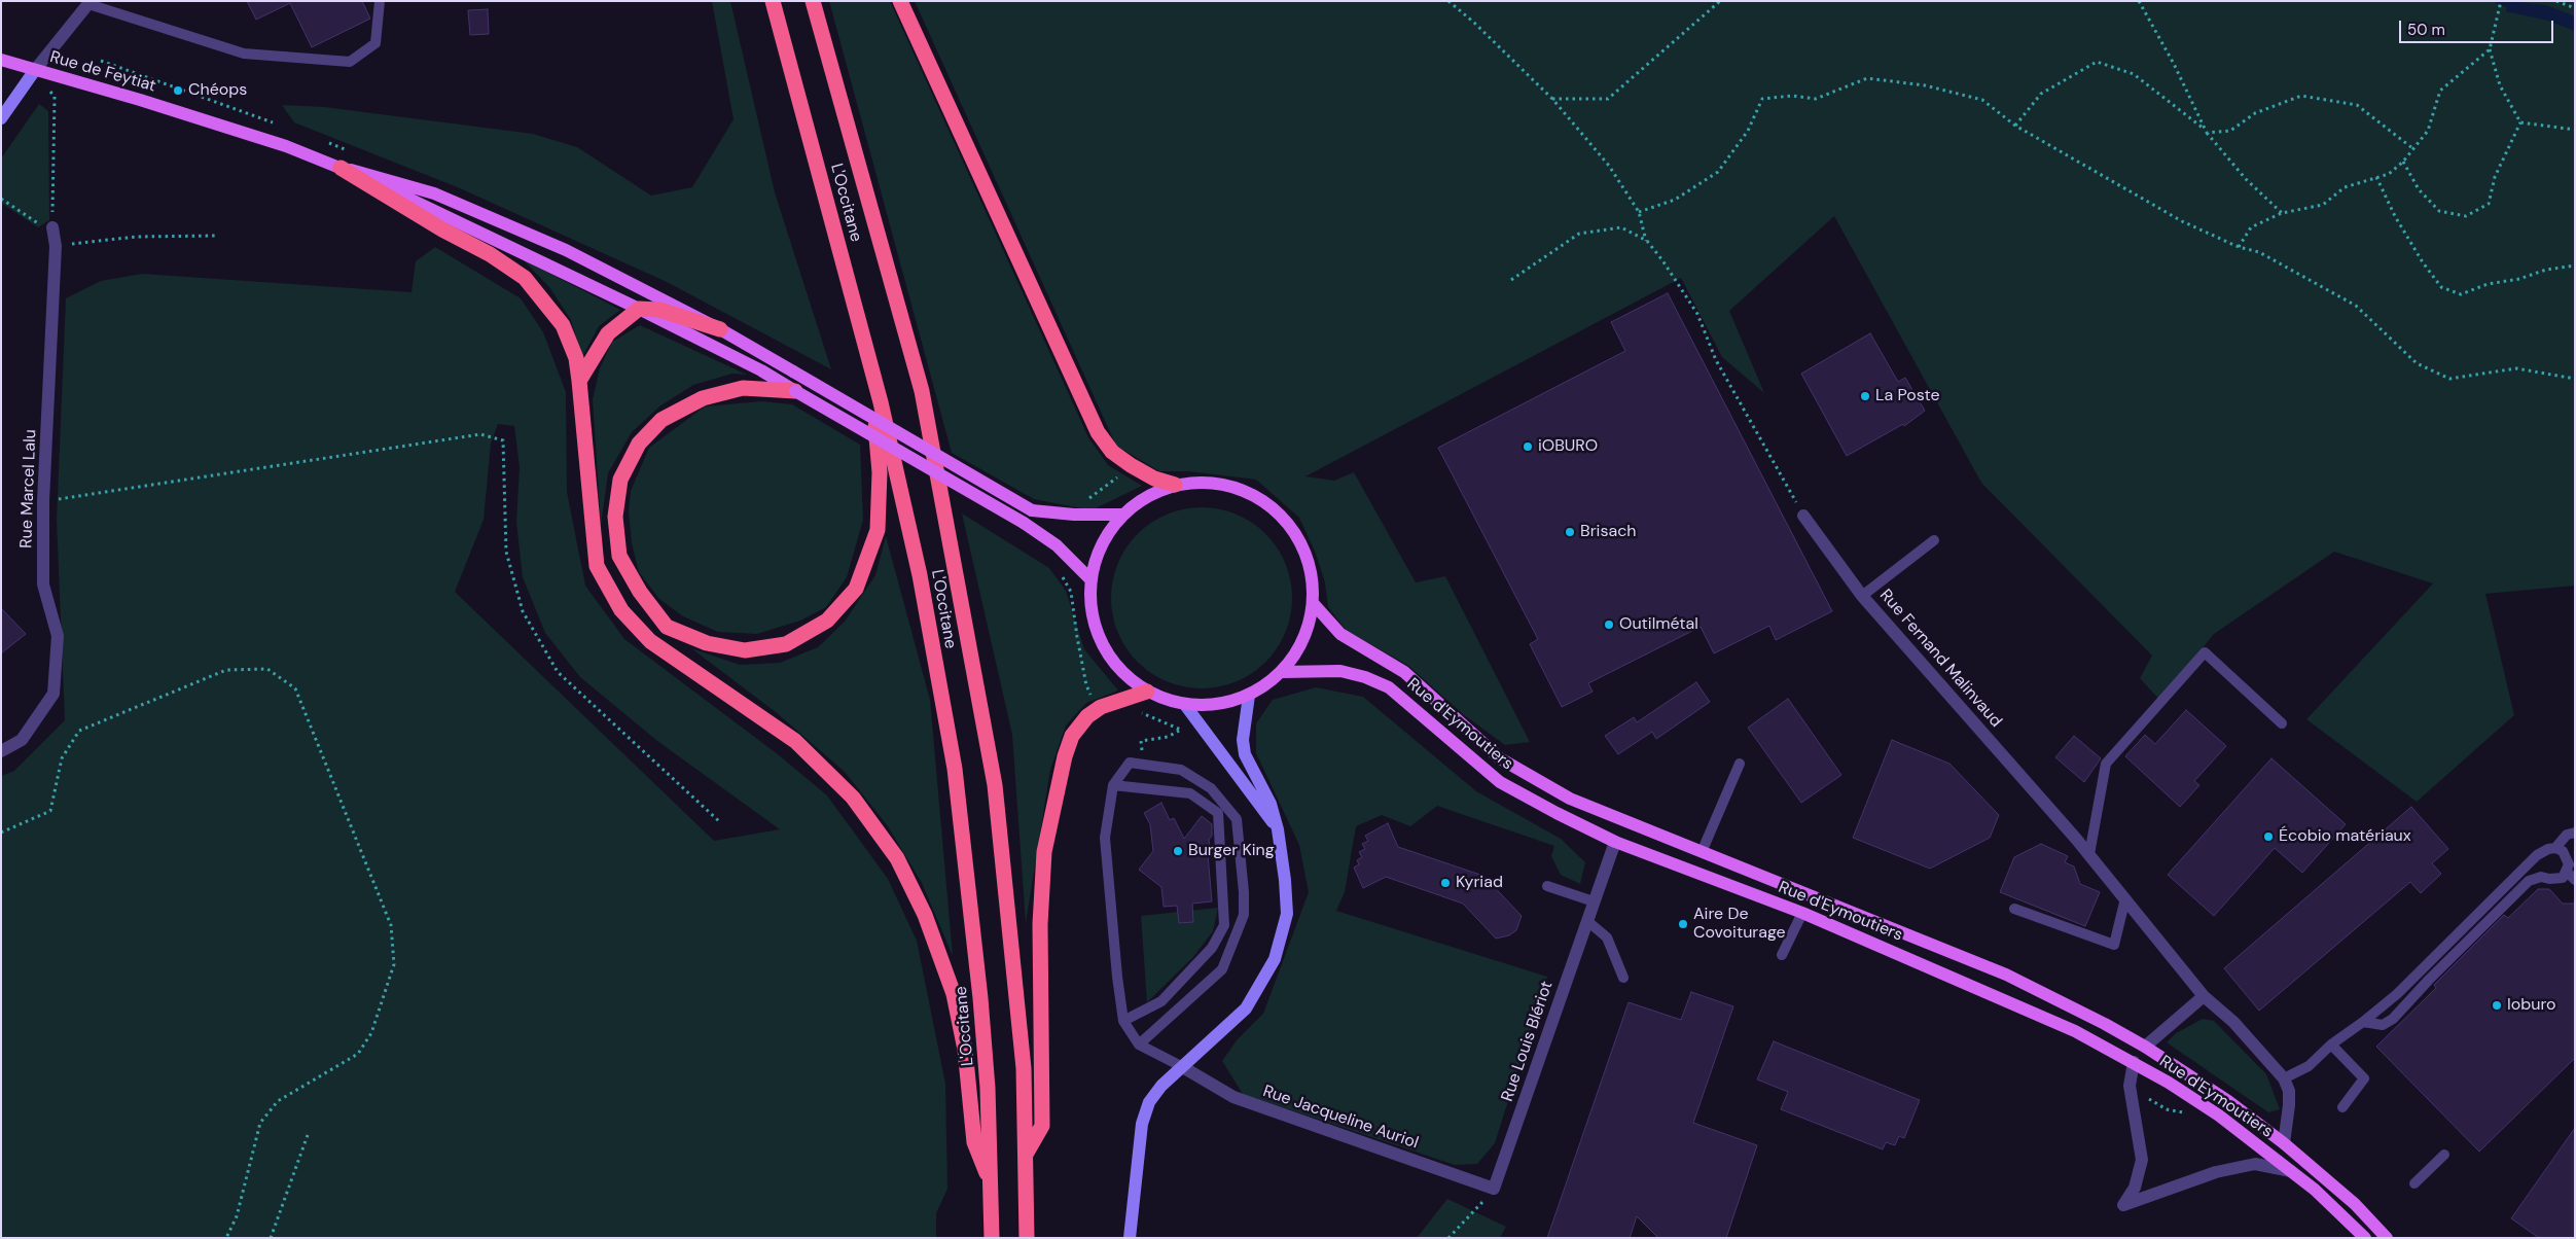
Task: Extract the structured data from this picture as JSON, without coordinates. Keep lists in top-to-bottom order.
{
  "streets": {
    "highway": ["L'Occitane"],
    "main road": ["Rue de Feytiat", "Rue d'Eymoutiers"],
    "street": [
      "Rue Marcel Lalu",
      "Rue Fernand Malinvaud",
      "Rue Louis Blériot",
      "Rue Jacqueline Auriol"
    ]
  },
  "crossings": [
    ["Rue d'Eymoutiers", "Rue Louis Blériot"],
    ["Rue Louis Blériot", "Rue Jacqueline Auriol"]
  ],
  "places": [
    "Chéops",
    "La Poste",
    "iOBURO",
    "Brisach",
    "Outilmétal",
    "Écobio matériaux",
    "Burger King",
    "Kyriad",
    "Aire De Covoiturage",
    "Ioburo"
  ],
  "scale_bar": "50 m"
}
